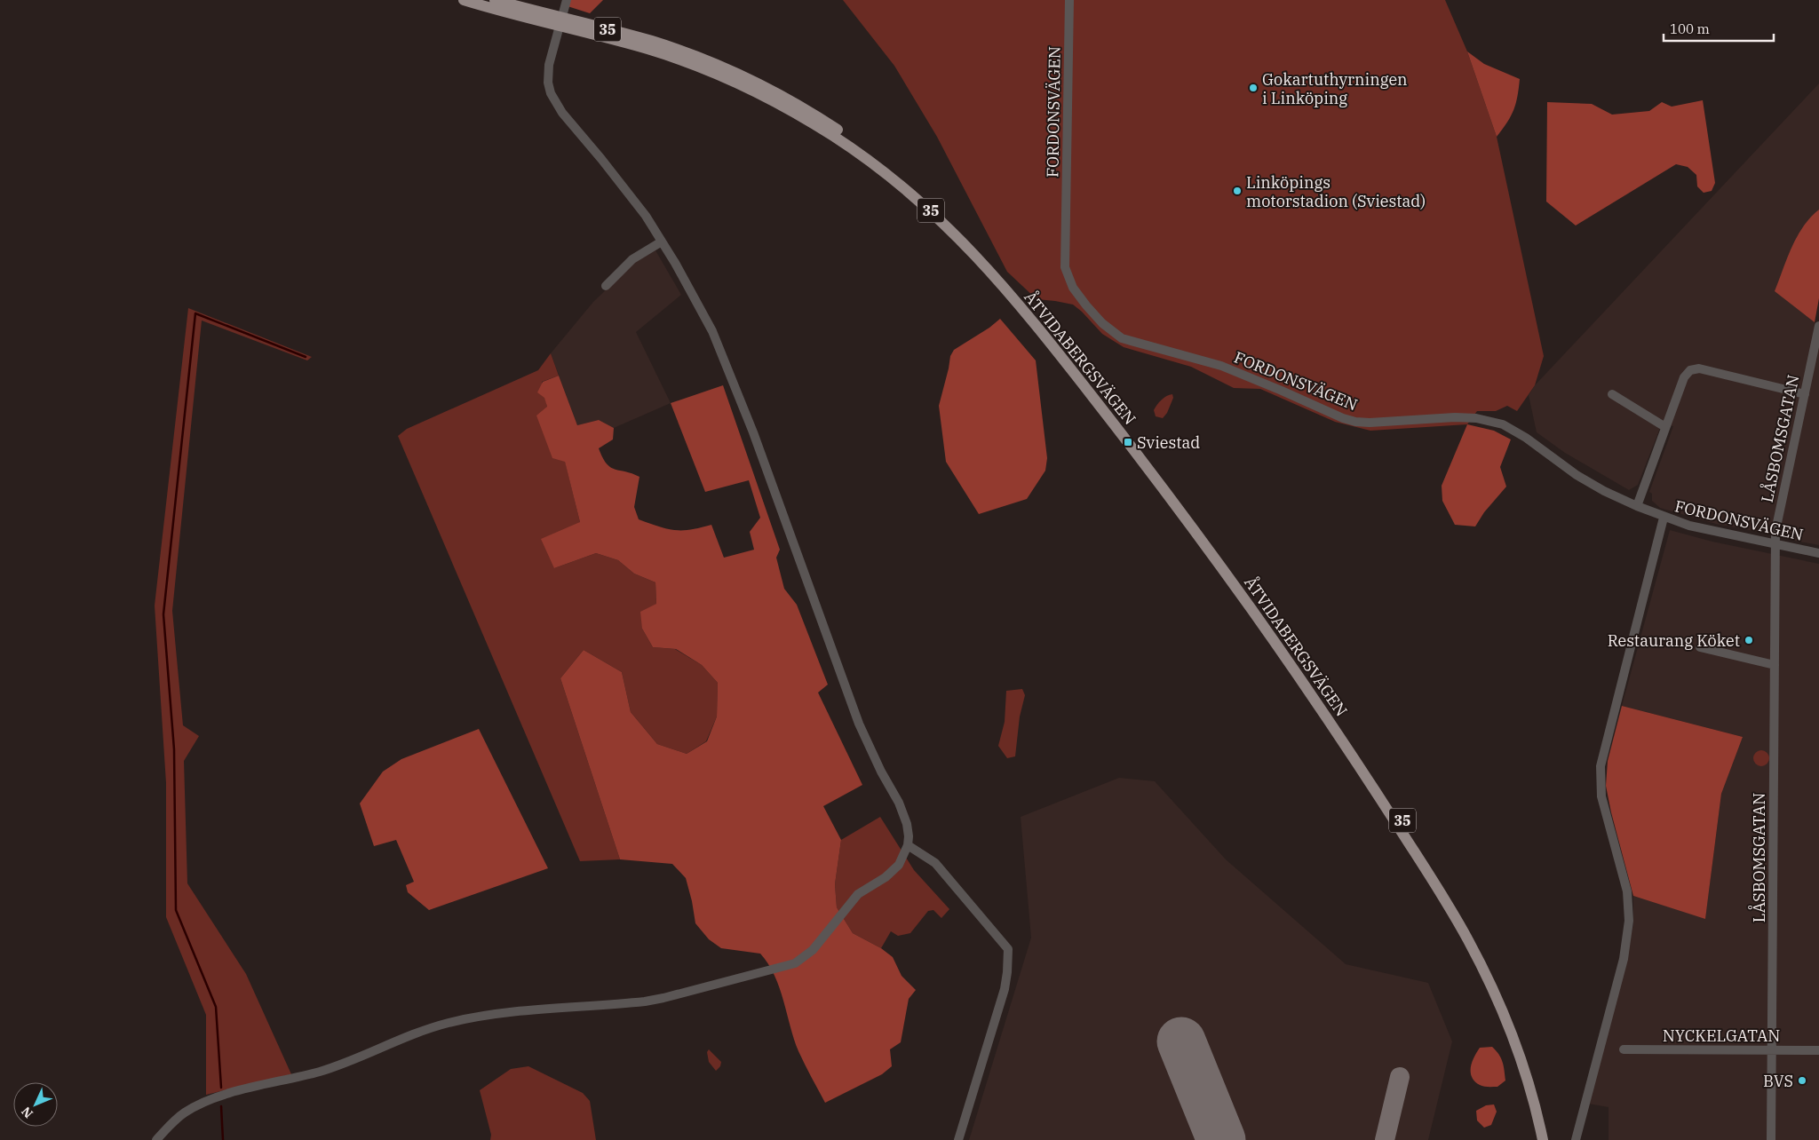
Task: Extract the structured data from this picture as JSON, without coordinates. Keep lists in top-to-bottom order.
{
  "streets": {
    "main road": ["35", "ÅTVIDABERGSVÄGEN"],
    "street": ["FORDONSVÄGEN", "LÅSBOMSGATAN", "NYCKELGATAN"]
  },
  "crossings": [
    ["FORDONSVÄGEN", "LÅSBOMSGATAN"],
    ["LÅSBOMSGATAN", "NYCKELGATAN"]
  ],
  "places": {
    "other": [
      "Gokartuthyrningen i Linköping",
      "Linköpings motorstadion (Sviestad)",
      "Restaurang Köket",
      "BVS"
    ],
    "transit": ["Sviestad"]
  },
  "scale_bar": "100 m",
  "north": "bottom left"
}
